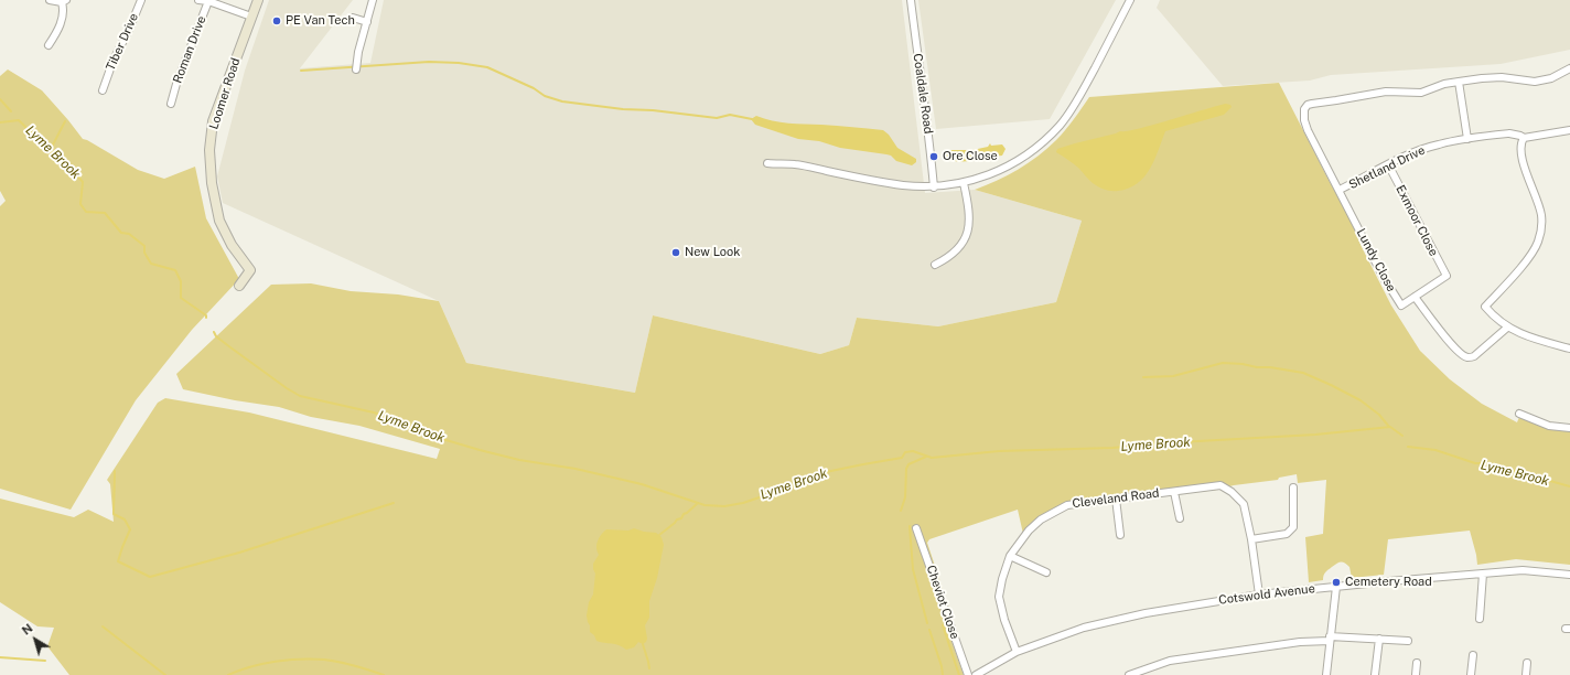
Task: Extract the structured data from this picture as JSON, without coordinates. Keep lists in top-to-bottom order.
{
  "streets": {
    "street": [
      "Tiber Drive",
      "Roman Drive",
      "Loomer Road",
      "Coaldale Road",
      "Shetland Drive",
      "Exmoor Close",
      "Lundy Close",
      "Cleveland Road",
      "Cotswold Avenue",
      "Cheviot Close"
    ]
  },
  "crossings": [
    ["Shetland Drive", "Exmoor Close"],
    ["Shetland Drive", "Lundy Close"],
    ["Exmoor Close", "Lundy Close"],
    ["Cleveland Road", "Cotswold Avenue"]
  ],
  "water": ["Lyme Brook"],
  "places": [
    "PE Van Tech",
    "Ore Close",
    "New Look",
    "Cemetery Road"
  ],
  "north": "top left"
}
